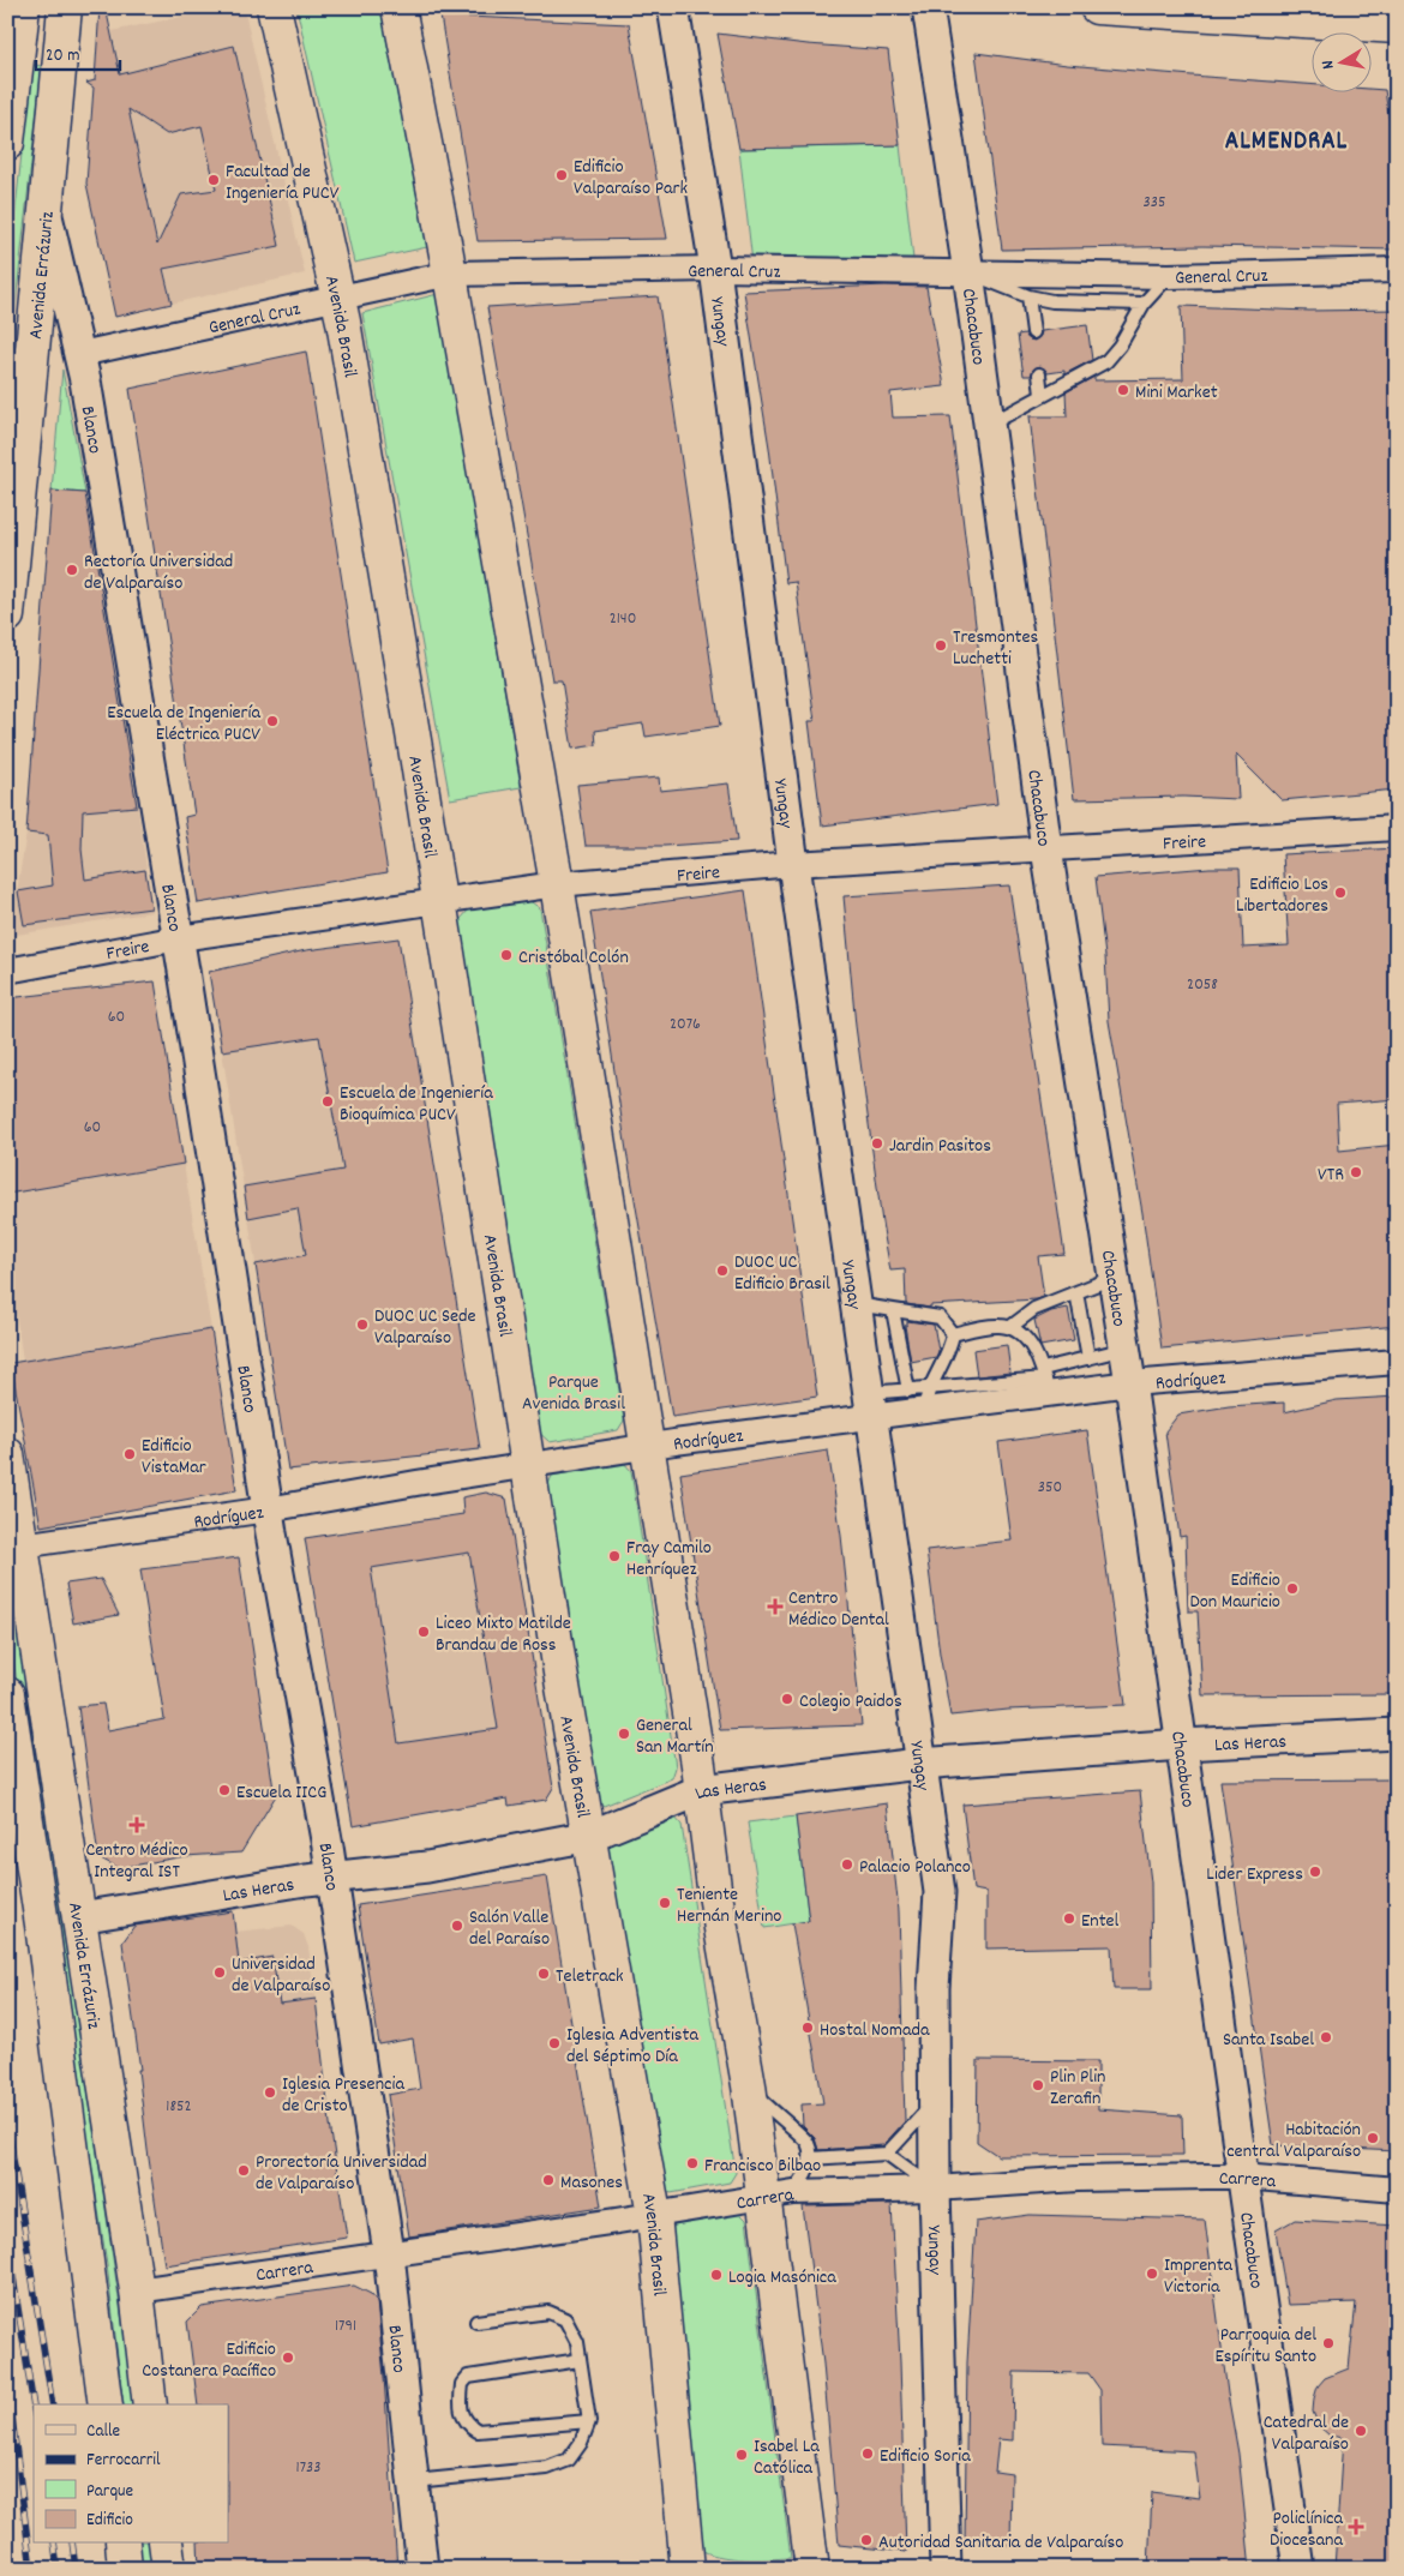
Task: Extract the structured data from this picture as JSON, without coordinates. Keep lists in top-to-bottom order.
{
  "streets": {
    "main road": ["Avenida Errázuriz", "Avenida Brasil"],
    "street": [
      "General Cruz",
      "Yungay",
      "Chacabuco",
      "Blanco",
      "Freire",
      "Rodríguez",
      "Las Heras",
      "Carrera"
    ]
  },
  "crossings": [
    ["General Cruz", "Yungay"],
    ["General Cruz", "Avenida Brasil"],
    ["General Cruz", "Chacabuco"],
    ["General Cruz", "Blanco"],
    ["Avenida Errázuriz", "Blanco"],
    ["Avenida Errázuriz", "Rodríguez"],
    ["Avenida Errázuriz", "Las Heras"],
    ["Avenida Errázuriz", "Carrera"],
    ["Yungay", "Freire"],
    ["Yungay", "Rodríguez"],
    ["Yungay", "Las Heras"],
    ["Yungay", "Carrera"],
    ["Avenida Brasil", "Freire"],
    ["Avenida Brasil", "Rodríguez"],
    ["Avenida Brasil", "Las Heras"],
    ["Avenida Brasil", "Carrera"],
    ["Chacabuco", "Freire"],
    ["Chacabuco", "Rodríguez"],
    ["Chacabuco", "Las Heras"],
    ["Chacabuco", "Carrera"],
    ["Blanco", "Freire"],
    ["Blanco", "Rodríguez"],
    ["Blanco", "Las Heras"],
    ["Blanco", "Carrera"]
  ],
  "districts": ["ALMENDRAL"],
  "parks": ["Parque Avenida Brasil"],
  "places": {
    "other": [
      "Edificio Valparaíso Park",
      "Facultad de Ingeniería PUCV",
      "Mini Market",
      "Rectoría Universidad de Valparaíso",
      "Tresmontes Luchetti",
      "Escuela de Ingeniería Eléctrica PUCV",
      "Edificio Los Libertadores",
      "Cristóbal Colón",
      "Escuela de Ingeniería Bioquímica PUCV",
      "Jardin Pasitos",
      "VTR",
      "DUOC UC Edificio Brasil",
      "DUOC UC Sede Valparaíso",
      "Edificio VistaMar",
      "Fray Camilo Henríquez",
      "Edificio Don Mauricio",
      "Liceo Mixto Matilde Brandau de Ross",
      "Colegio Paidos",
      "General San Martín",
      "Escuela IICG",
      "Palacio Polanco",
      "Lider Express",
      "Teniente Hernán Merino",
      "Entel",
      "Salón Valle del Paraíso",
      "Universidad de Valparaíso",
      "Teletrack",
      "Hostal Nomada",
      "Santa Isabel",
      "Iglesia Adventista del Séptimo Día",
      "Plin Plin Zerafin",
      "Iglesia Presencia de Cristo",
      "Habitación central Valparaíso",
      "Francisco Bilbao",
      "Prorectoría Universidad de Valparaíso",
      "Masones",
      "Imprenta Victoria",
      "Logia Masónica",
      "Parroquia del Espíritu Santo",
      "Edificio Costanera Pacífico",
      "Catedral de Valparaíso",
      "Edificio Soria",
      "Isabel La Católica",
      "Autoridad Sanitaria de Valparaíso"
    ],
    "health": ["Centro Médico Dental", "Centro Médico Integral IST", "Policlínica Diocesana"]
  },
  "house_numbers": [
    "335",
    "2140",
    "2058",
    "60",
    "2076",
    "60",
    "350",
    "1852",
    "1791",
    "1733"
  ],
  "legend": [
    "Calle",
    "Ferrocarril",
    "Parque",
    "Edificio"
  ],
  "scale_bar": "20 m",
  "north": "left"
}
